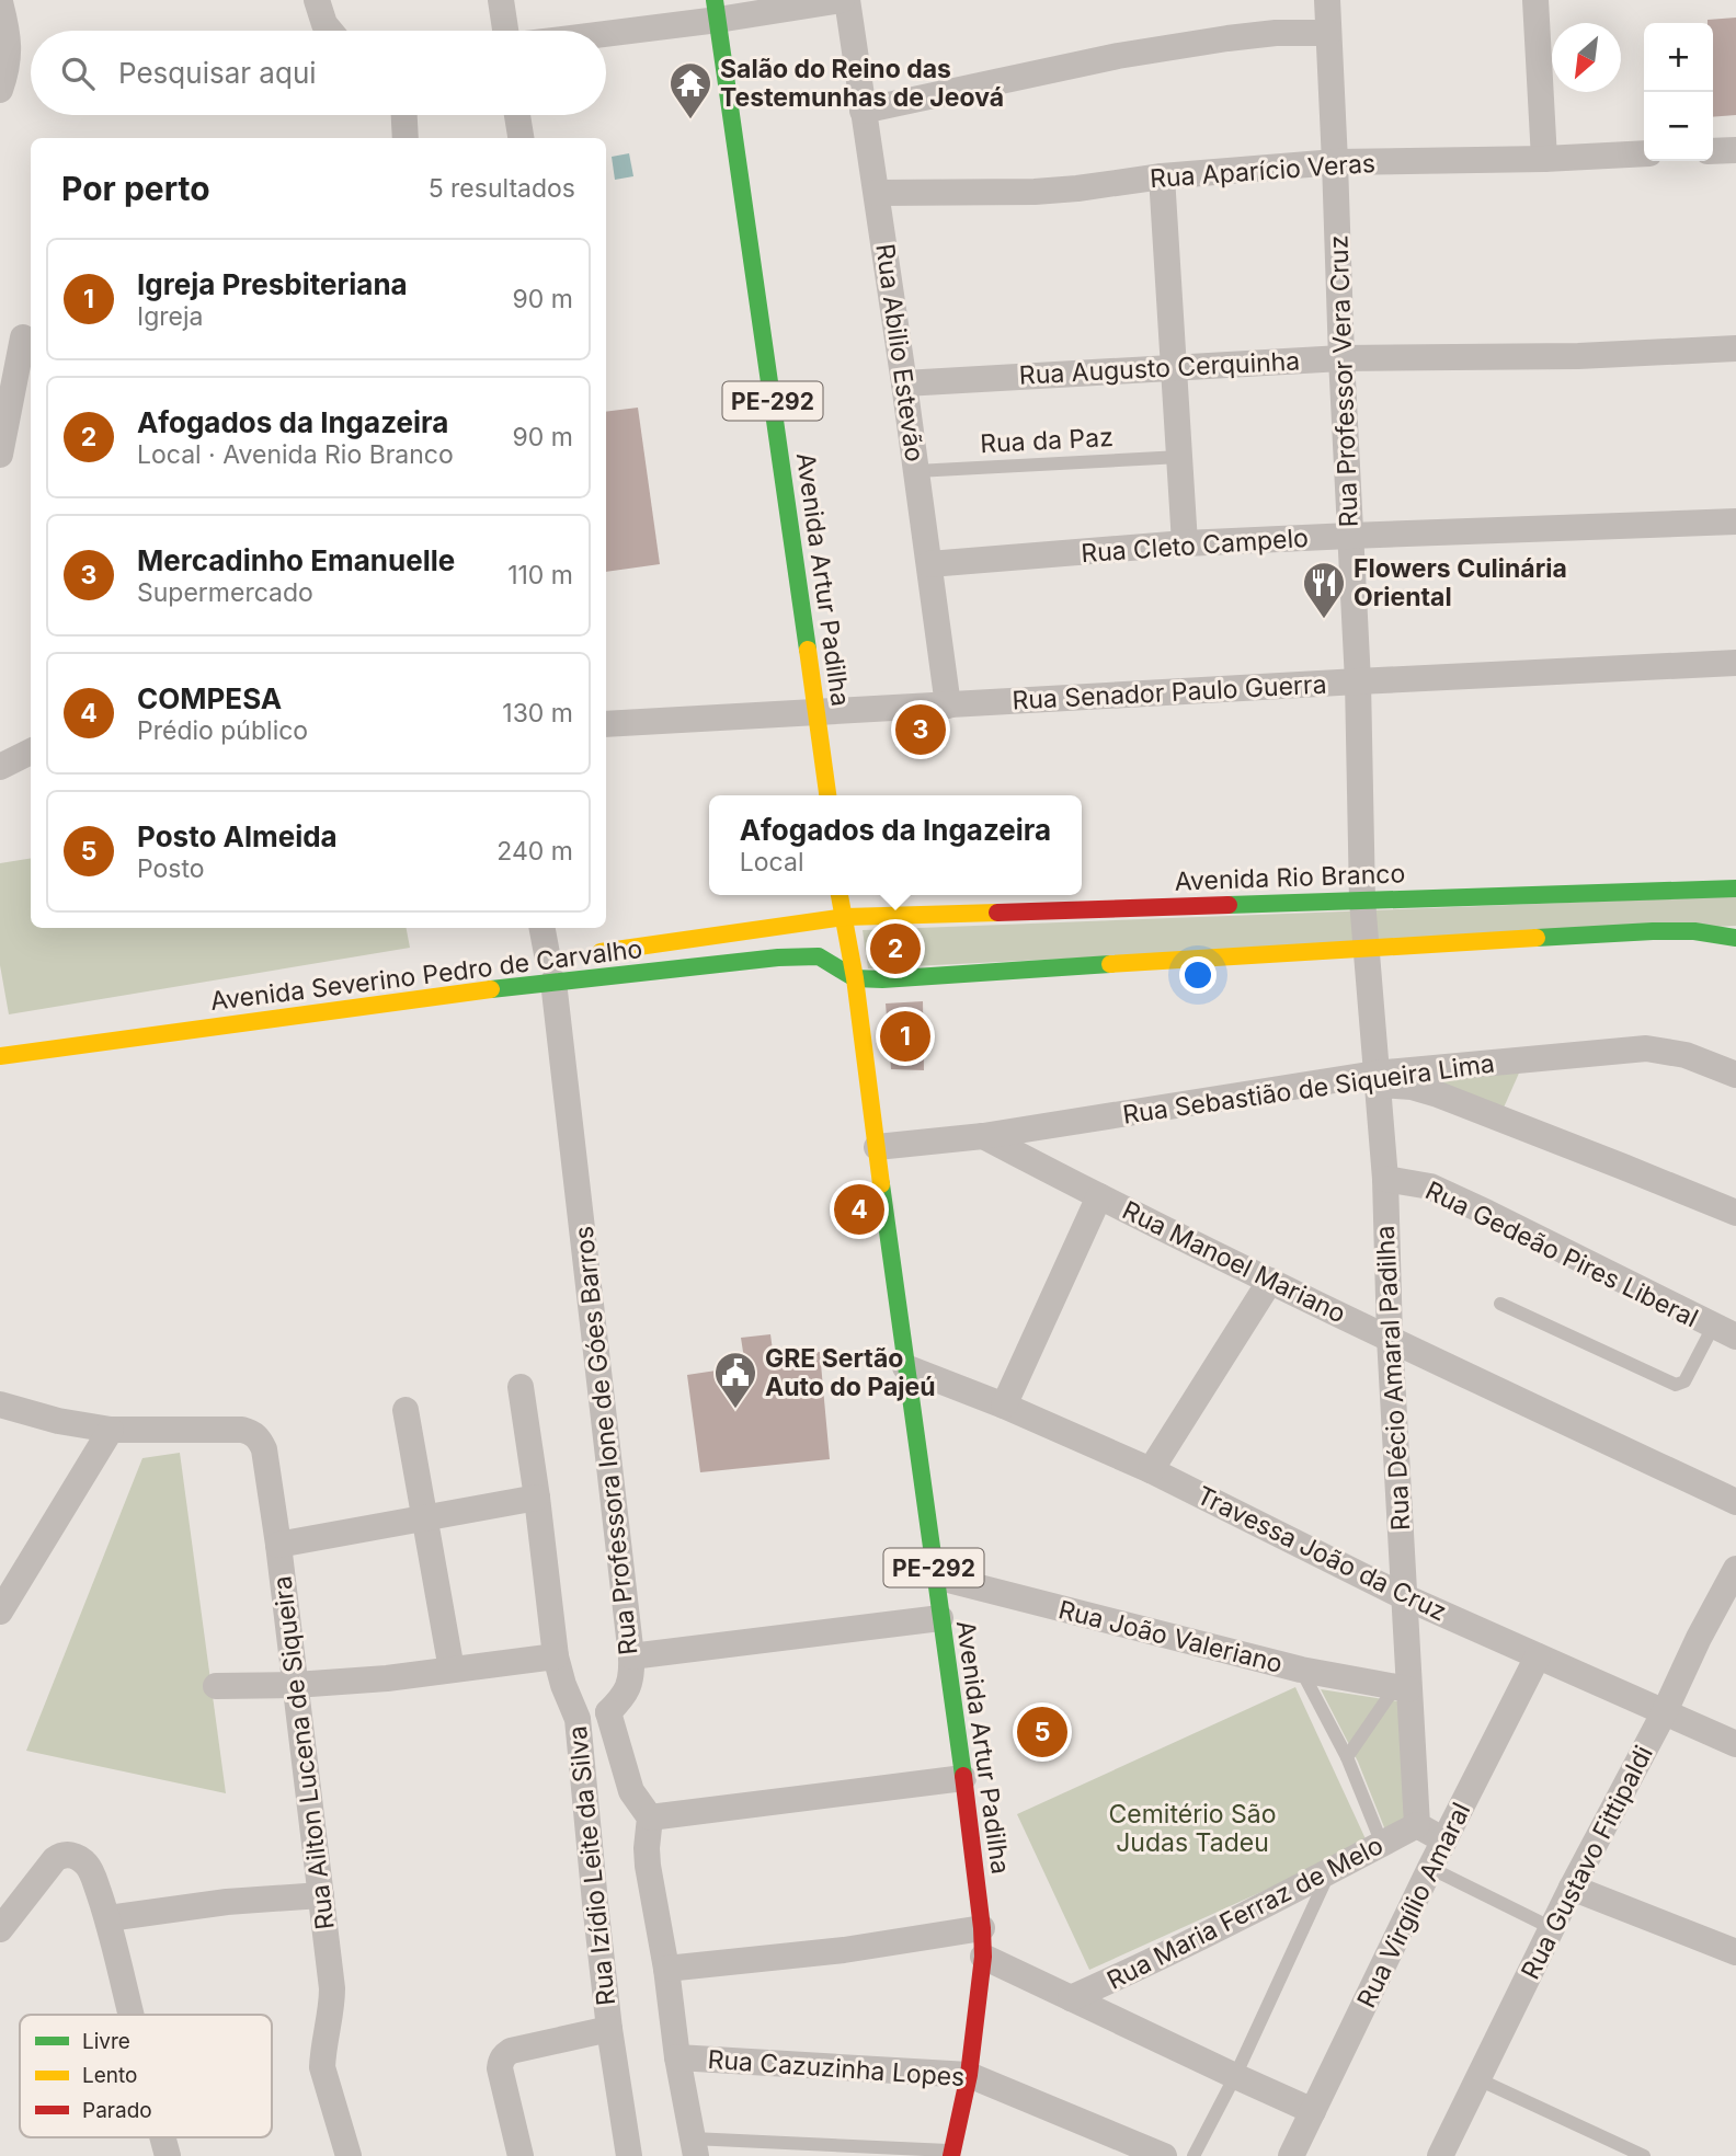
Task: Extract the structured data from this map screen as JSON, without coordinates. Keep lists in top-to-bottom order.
{
  "streets": {
    "main road": [
      "PE-292",
      "Avenida Artur Padilha",
      "Avenida Rio Branco",
      "Avenida Severino Pedro de Carvalho"
    ],
    "street": [
      "Rua Aparício Veras",
      "Rua Abilio Estevão",
      "Rua Augusto Cerquinha",
      "Rua Professor Vera Cruz",
      "Rua Cleto Campelo",
      "Rua Senador Paulo Guerra",
      "Rua Sebastião de Siqueira Lima",
      "Rua Gedeão Pires Liberal",
      "Rua Manoel Mariano",
      "Rua Décio Amaral Padilha",
      "Rua Professora Ione de Góes Barros",
      "Travessa João da Cruz",
      "Rua João Valeriano",
      "Rua Ailton Lucena de Siqueira",
      "Rua Gustavo Fittipaldi",
      "Rua Izídio Leite da Silva",
      "Rua Virgílio Amaral",
      "Rua Maria Ferraz de Melo",
      "Rua Cazuzinha Lopes"
    ],
    "lane": ["Rua da Paz"]
  },
  "crossings": [
    ["Rua Aparício Veras", "Rua Abilio Estevão"],
    ["Rua Aparício Veras", "Rua Professor Vera Cruz"],
    ["Rua Abilio Estevão", "Rua Augusto Cerquinha"],
    ["Rua Abilio Estevão", "Rua da Paz"],
    ["Rua Abilio Estevão", "Rua Cleto Campelo"],
    ["Rua Abilio Estevão", "Rua Senador Paulo Guerra"],
    ["Rua Augusto Cerquinha", "Rua Professor Vera Cruz"],
    ["Rua Professor Vera Cruz", "Rua Cleto Campelo"],
    ["Rua Professor Vera Cruz", "Rua Senador Paulo Guerra"],
    ["Rua Professor Vera Cruz", "Avenida Rio Branco"],
    ["Rua Professor Vera Cruz", "Rua Décio Amaral Padilha"],
    ["Avenida Artur Padilha", "Rua Senador Paulo Guerra"],
    ["Avenida Artur Padilha", "Avenida Rio Branco"],
    ["Avenida Artur Padilha", "Avenida Severino Pedro de Carvalho"],
    ["Avenida Artur Padilha", "Rua Sebastião de Siqueira Lima"],
    ["Avenida Artur Padilha", "Travessa João da Cruz"],
    ["Avenida Artur Padilha", "Rua João Valeriano"],
    ["Avenida Artur Padilha", "Rua Cazuzinha Lopes"],
    ["Avenida Rio Branco", "Avenida Severino Pedro de Carvalho"],
    ["Avenida Rio Branco", "Rua Décio Amaral Padilha"],
    ["Avenida Severino Pedro de Carvalho", "Rua Professora Ione de Góes Barros"],
    ["Rua Sebastião de Siqueira Lima", "Rua Manoel Mariano"],
    ["Rua Sebastião de Siqueira Lima", "Rua Décio Amaral Padilha"],
    ["Rua Gedeão Pires Liberal", "Rua Décio Amaral Padilha"],
    ["Rua Manoel Mariano", "Rua Décio Amaral Padilha"],
    ["Rua Décio Amaral Padilha", "Travessa João da Cruz"],
    ["Rua Décio Amaral Padilha", "Rua João Valeriano"],
    ["Rua Décio Amaral Padilha", "Rua Maria Ferraz de Melo"],
    ["Travessa João da Cruz", "Rua Gustavo Fittipaldi"],
    ["Travessa João da Cruz", "Rua Virgílio Amaral"]
  ],
  "parks": ["Cemitério São Judas Tadeu"],
  "places": {
    "temple": ["Salão do Reino das Testemunhas de Jeová"],
    "restaurant": ["Flowers Culinária Oriental"],
    "public building": ["GRE Sertão Auto do Pajeú"]
  },
  "legend": ["Livre", "Lento", "Parado"],
  "north": "bottom left",
  "page": {
    "map_buttons": ["+", "−"],
    "search": "Pesquisar aqui",
    "heading": ["Por perto", "5 resultados"],
    "list": [
      {
        "mark": "1",
        "name": "Igreja Presbiteriana",
        "note": "Igreja",
        "value": "90 m"
      },
      {
        "mark": "2",
        "name": "Afogados da Ingazeira",
        "note": "Local · Avenida Rio Branco",
        "value": "90 m"
      },
      {
        "mark": "3",
        "name": "Mercadinho Emanuelle",
        "note": "Supermercado",
        "value": "110 m"
      },
      {
        "mark": "4",
        "name": "COMPESA",
        "note": "Prédio público",
        "value": "130 m"
      },
      {
        "mark": "5",
        "name": "Posto Almeida",
        "note": "Posto",
        "value": "240 m"
      }
    ],
    "pins": [
      "3",
      "2",
      "1",
      "4",
      "5"
    ],
    "popup": ["Afogados da Ingazeira", "Local"]
  }
}
